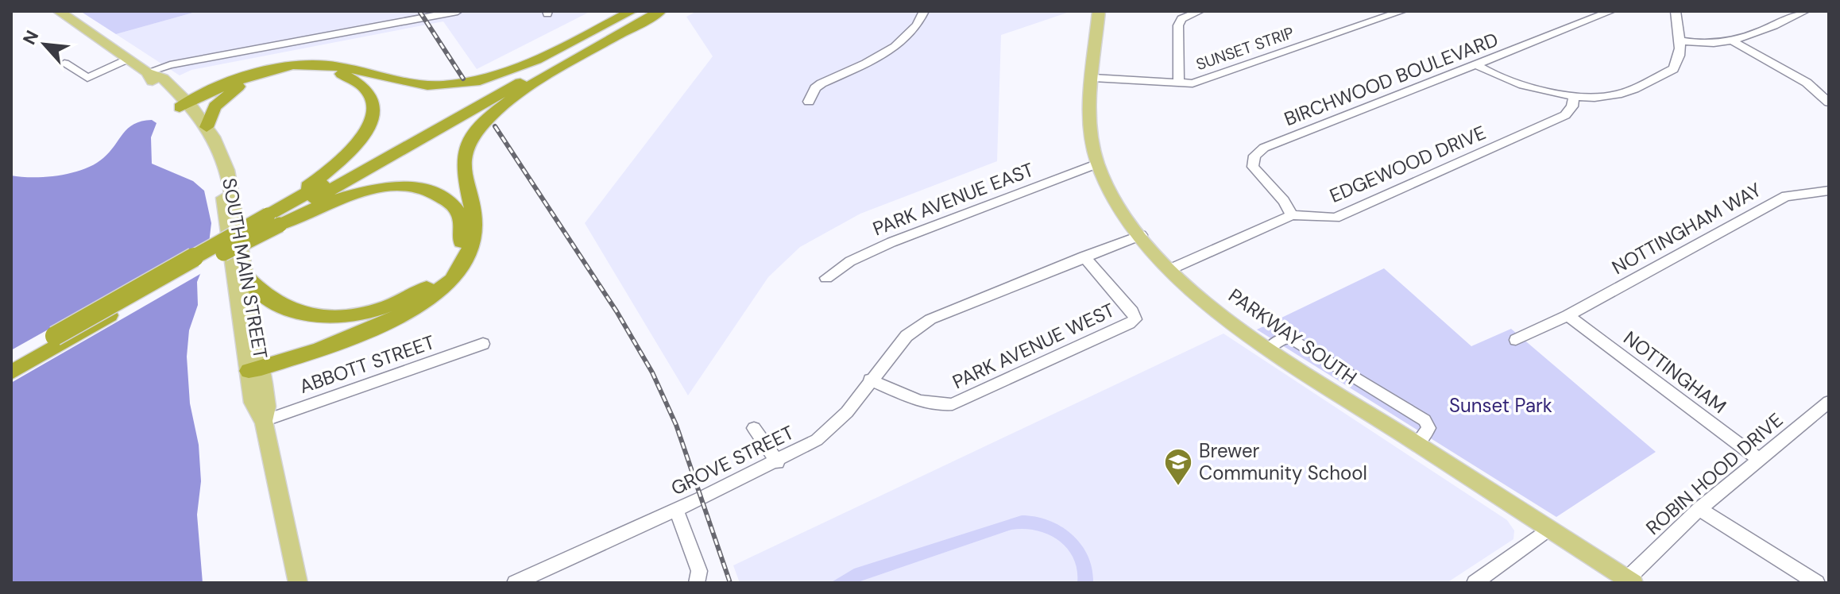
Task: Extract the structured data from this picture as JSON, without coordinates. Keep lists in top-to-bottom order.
{
  "streets": {
    "main road": ["SOUTH MAIN STREET", "PARKWAY SOUTH"],
    "street": [
      "SUNSET STRIP",
      "BIRCHWOOD BOULEVARD",
      "EDGEWOOD DRIVE",
      "PARK AVENUE EAST",
      "NOTTINGHAM WAY",
      "PARK AVENUE WEST",
      "ABBOTT STREET",
      "NOTTINGHAM",
      "GROVE STREET",
      "ROBIN HOOD DRIVE"
    ]
  },
  "crossings": [
    ["SUNSET STRIP", "PARKWAY SOUTH"],
    ["BIRCHWOOD BOULEVARD", "EDGEWOOD DRIVE"],
    ["EDGEWOOD DRIVE", "PARKWAY SOUTH"],
    ["PARK AVENUE EAST", "PARKWAY SOUTH"],
    ["NOTTINGHAM WAY", "NOTTINGHAM"],
    ["SOUTH MAIN STREET", "ABBOTT STREET"],
    ["PARKWAY SOUTH", "GROVE STREET"],
    ["PARKWAY SOUTH", "ROBIN HOOD DRIVE"],
    ["PARK AVENUE WEST", "GROVE STREET"],
    ["NOTTINGHAM", "ROBIN HOOD DRIVE"]
  ],
  "parks": ["Sunset Park"],
  "places": {
    "school or university": ["Brewer Community School"]
  },
  "north": "top left"
}
